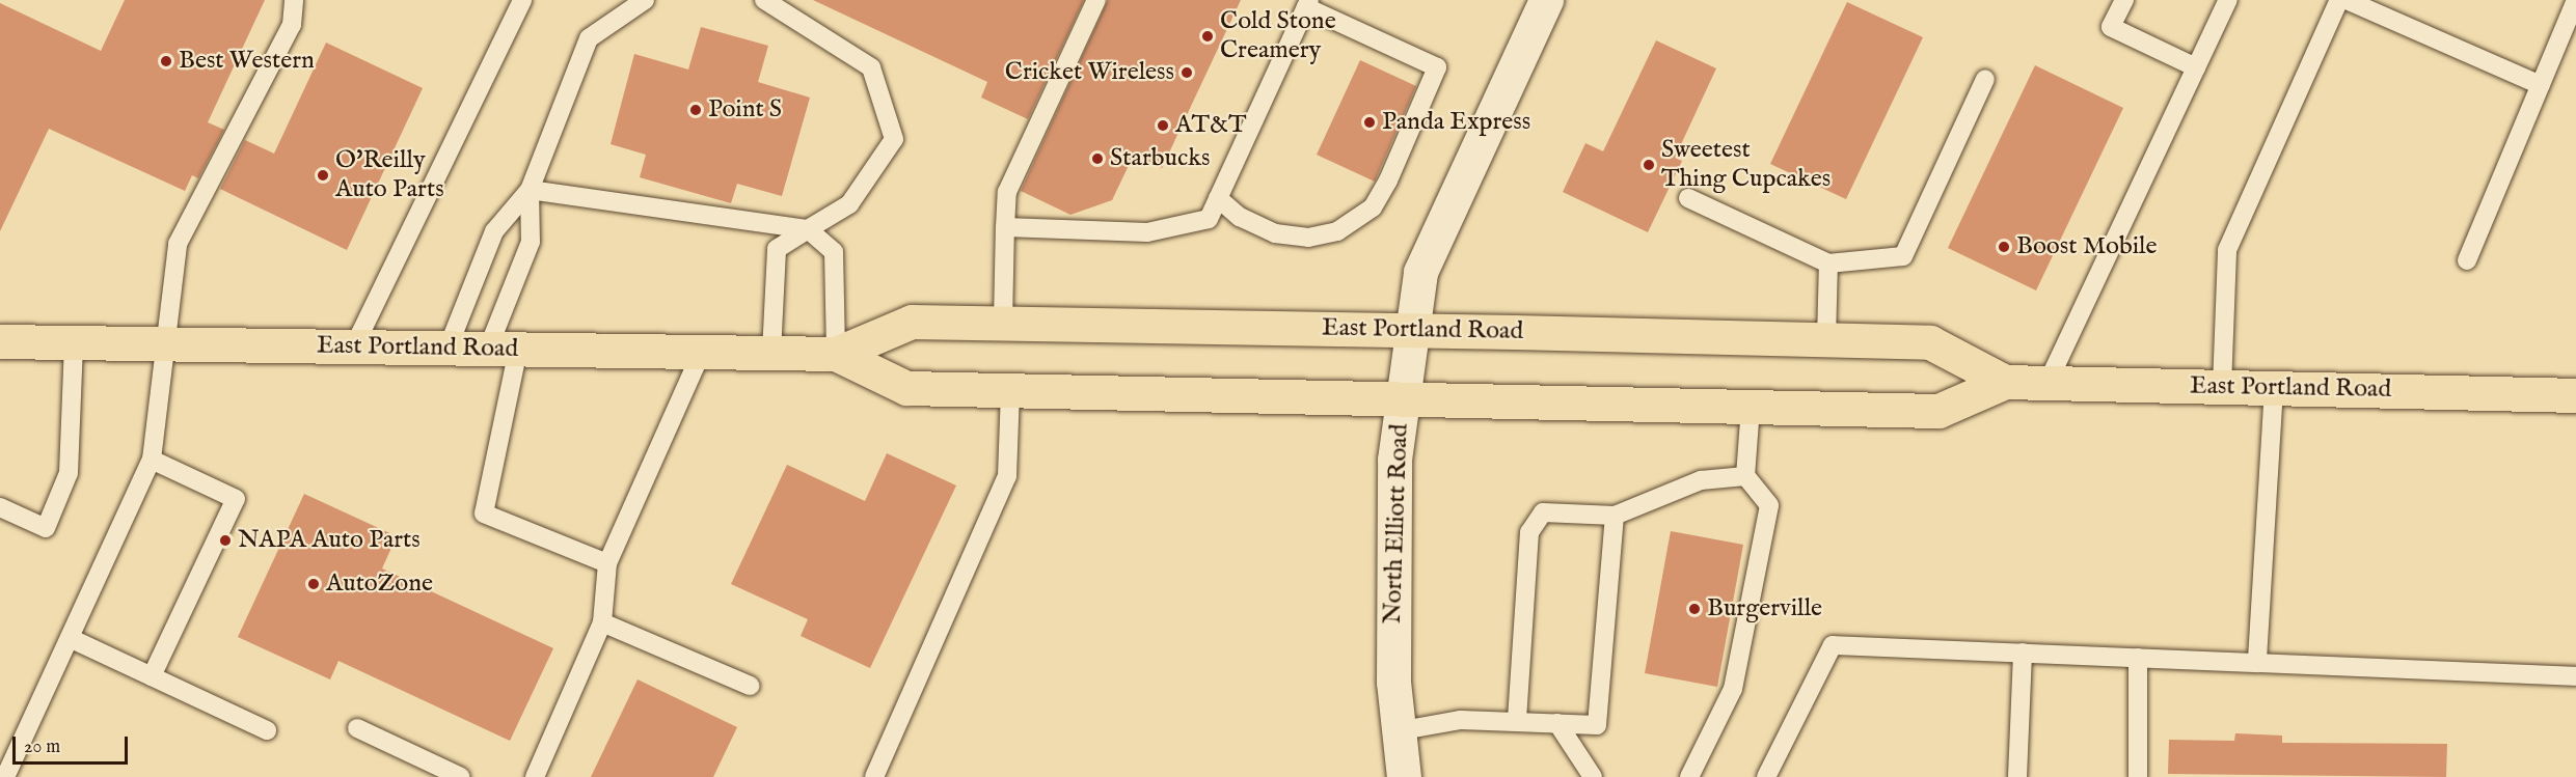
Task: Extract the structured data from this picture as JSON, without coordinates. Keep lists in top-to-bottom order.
{
  "streets": {
    "main road": ["East Portland Road"],
    "street": ["North Elliott Road"]
  },
  "crossings": [
    ["East Portland Road", "North Elliott Road"]
  ],
  "places": [
    "Cold Stone Creamery",
    "Best Western",
    "Cricket Wireless",
    "Point S",
    "Panda Express",
    "AT&T",
    "Starbucks",
    "Sweetest Thing Cupcakes",
    "O'Reilly Auto Parts",
    "Boost Mobile",
    "NAPA Auto Parts",
    "AutoZone",
    "Burgerville"
  ],
  "scale_bar": "20 m"
}
